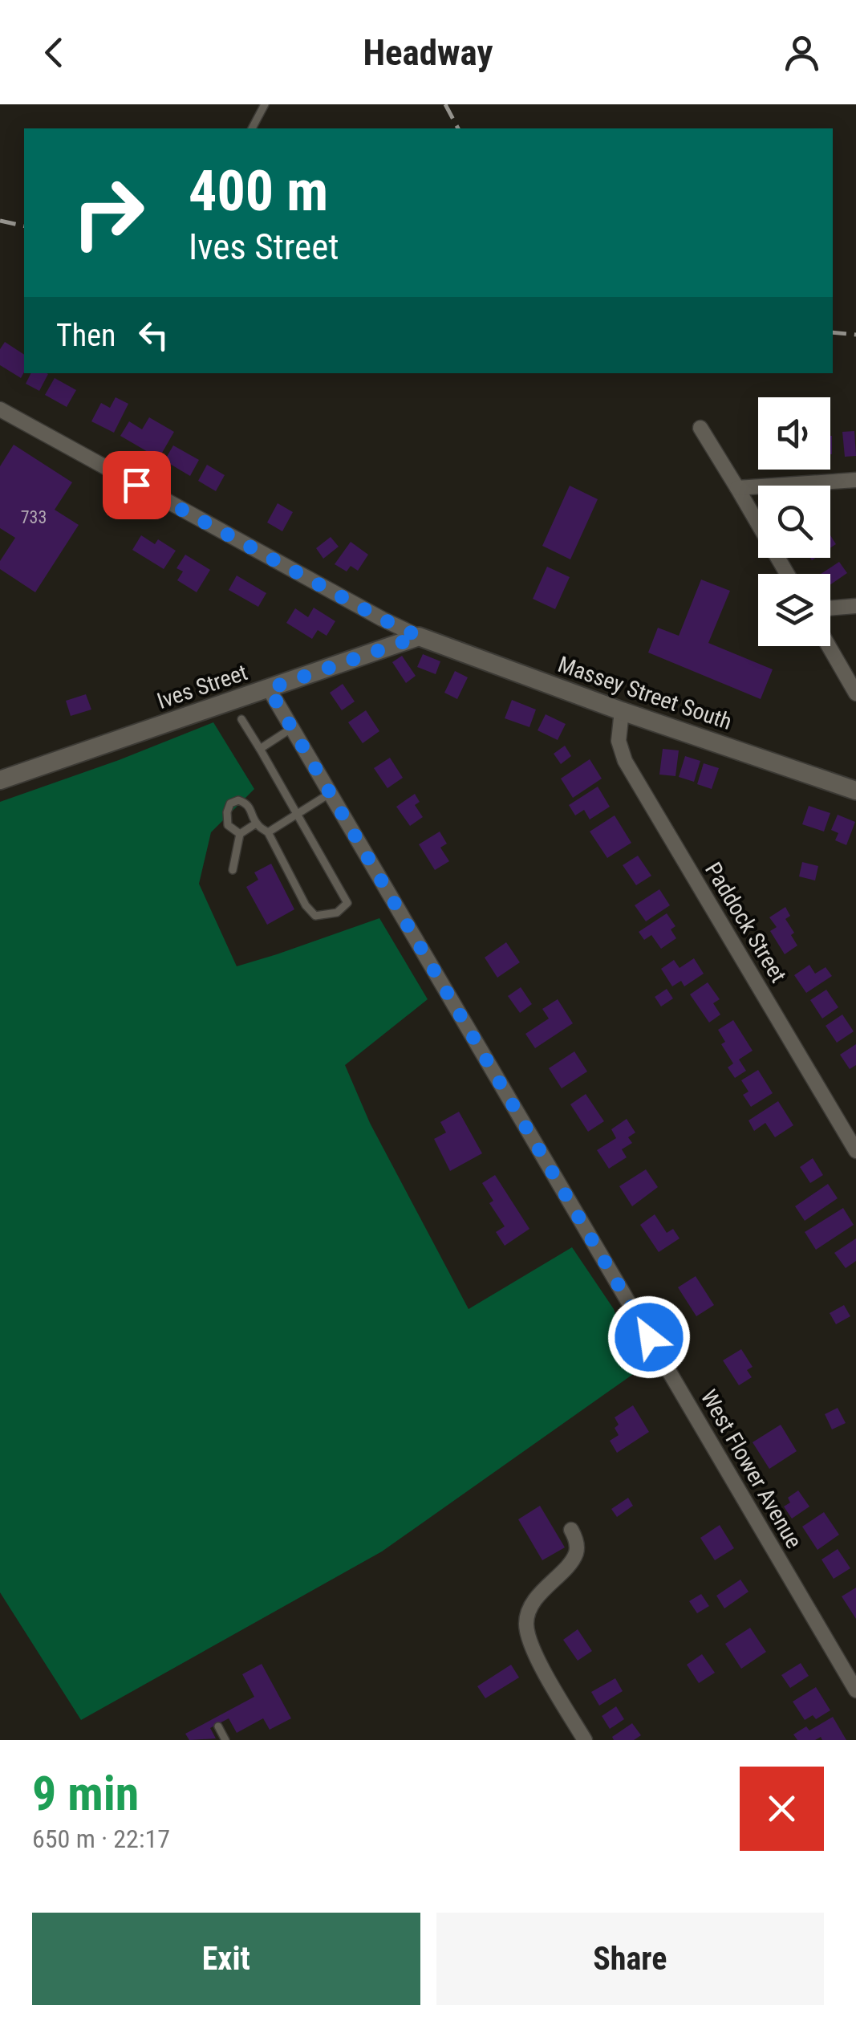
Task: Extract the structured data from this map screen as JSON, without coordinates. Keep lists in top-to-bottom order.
{
  "streets": {
    "street": [
      "Ives Street",
      "Massey Street South",
      "Paddock Street",
      "West Flower Avenue"
    ]
  },
  "crossings": [
    ["Ives Street", "Massey Street South"],
    ["Ives Street", "West Flower Avenue"],
    ["Massey Street South", "Paddock Street"]
  ],
  "house_numbers": ["733"],
  "page": {
    "header": "Headway",
    "turn": ["400 m", "Ives Street"],
    "then": "Then",
    "heading": ["9 min", "650 m · 22:17"],
    "buttons": ["Exit", "Share"]
  }
}
